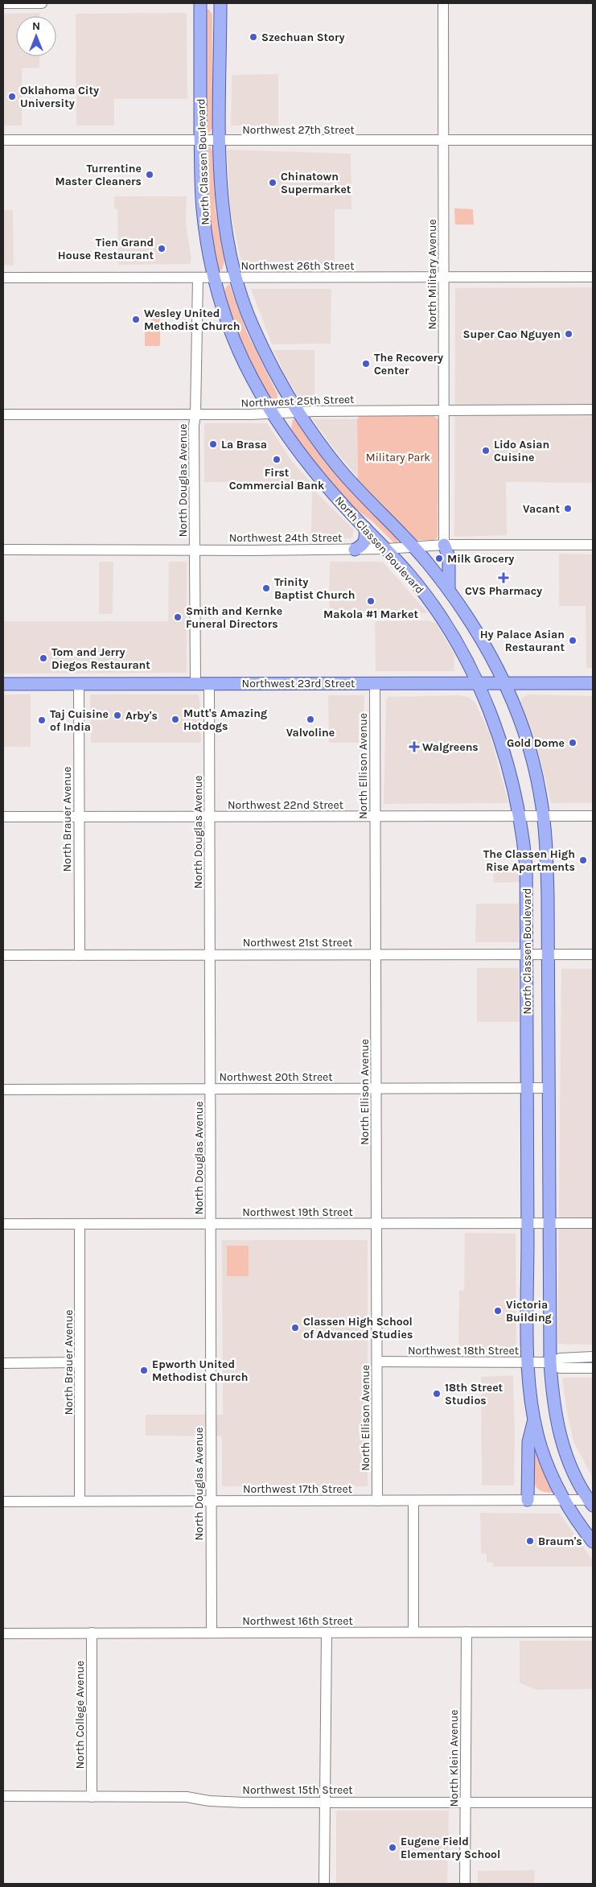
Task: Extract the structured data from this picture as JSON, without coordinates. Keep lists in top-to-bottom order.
{
  "streets": {
    "main road": ["North Classen Boulevard", "Northwest 23rd Street"],
    "street": [
      "Northwest 27th Street",
      "Northwest 26th Street",
      "North Military Avenue",
      "Northwest 25th Street",
      "North Douglas Avenue",
      "Northwest 24th Street",
      "North Ellison Avenue",
      "Northwest 22nd Street",
      "North Brauer Avenue",
      "Northwest 21st Street",
      "Northwest 20th Street",
      "Northwest 19th Street",
      "Northwest 18th Street",
      "Northwest 17th Street",
      "Northwest 16th Street",
      "North College Avenue",
      "North Klein Avenue",
      "Northwest 15th Street"
    ]
  },
  "crossings": [
    ["Northwest 27th Street", "North Classen Boulevard"],
    ["Northwest 27th Street", "North Military Avenue"],
    ["North Classen Boulevard", "Northwest 26th Street"],
    ["North Classen Boulevard", "Northwest 25th Street"],
    ["North Classen Boulevard", "Northwest 24th Street"],
    ["North Classen Boulevard", "Northwest 23rd Street"],
    ["North Classen Boulevard", "Northwest 22nd Street"],
    ["North Classen Boulevard", "Northwest 21st Street"],
    ["North Classen Boulevard", "Northwest 20th Street"],
    ["North Classen Boulevard", "Northwest 19th Street"],
    ["North Classen Boulevard", "Northwest 18th Street"],
    ["North Classen Boulevard", "Northwest 17th Street"],
    ["Northwest 26th Street", "North Military Avenue"],
    ["Northwest 26th Street", "North Douglas Avenue"],
    ["North Military Avenue", "Northwest 25th Street"],
    ["North Military Avenue", "Northwest 24th Street"],
    ["Northwest 25th Street", "North Douglas Avenue"],
    ["North Douglas Avenue", "Northwest 24th Street"],
    ["North Douglas Avenue", "Northwest 23rd Street"],
    ["North Douglas Avenue", "Northwest 22nd Street"],
    ["North Douglas Avenue", "Northwest 21st Street"],
    ["North Douglas Avenue", "Northwest 20th Street"],
    ["North Douglas Avenue", "Northwest 19th Street"],
    ["North Douglas Avenue", "Northwest 17th Street"],
    ["North Douglas Avenue", "Northwest 16th Street"],
    ["Northwest 23rd Street", "North Ellison Avenue"],
    ["Northwest 23rd Street", "North Brauer Avenue"],
    ["North Ellison Avenue", "Northwest 22nd Street"],
    ["North Ellison Avenue", "Northwest 21st Street"],
    ["North Ellison Avenue", "Northwest 20th Street"],
    ["North Ellison Avenue", "Northwest 19th Street"],
    ["North Ellison Avenue", "Northwest 18th Street"],
    ["North Ellison Avenue", "Northwest 17th Street"],
    ["Northwest 22nd Street", "North Brauer Avenue"],
    ["North Brauer Avenue", "Northwest 21st Street"],
    ["North Brauer Avenue", "Northwest 19th Street"],
    ["North Brauer Avenue", "Northwest 17th Street"],
    ["Northwest 16th Street", "North College Avenue"],
    ["Northwest 16th Street", "North Klein Avenue"],
    ["North College Avenue", "Northwest 15th Street"],
    ["North Klein Avenue", "Northwest 15th Street"]
  ],
  "parks": ["Military Park"],
  "places": {
    "other": [
      "Szechuan Story",
      "Oklahoma City University",
      "Turrentine Master Cleaners",
      "Chinatown Supermarket",
      "Tien Grand House Restaurant",
      "Wesley United Methodist Church",
      "Super Cao Nguyen",
      "The Recovery Center",
      "La Brasa",
      "Lido Asian Cuisine",
      "First Commercial Bank",
      "Vacant",
      "Milk Grocery",
      "Trinity Baptist Church",
      "Makola #1 Market",
      "Smith and Kernke Funeral Directors",
      "Hy Palace Asian Restaurant",
      "Tom and Jerry Diegos Restaurant",
      "Arby's",
      "Mutt's Amazing Hotdogs",
      "Valvoline",
      "Taj Cuisine of India",
      "Gold Dome",
      "The Classen High Rise Apartments",
      "Victoria Building",
      "Classen High School of Advanced Studies",
      "Epworth United Methodist Church",
      "18th Street Studios",
      "Braum's",
      "Eugene Field Elementary School"
    ],
    "health": ["CVS Pharmacy", "Walgreens"]
  },
  "north": "top"
}
